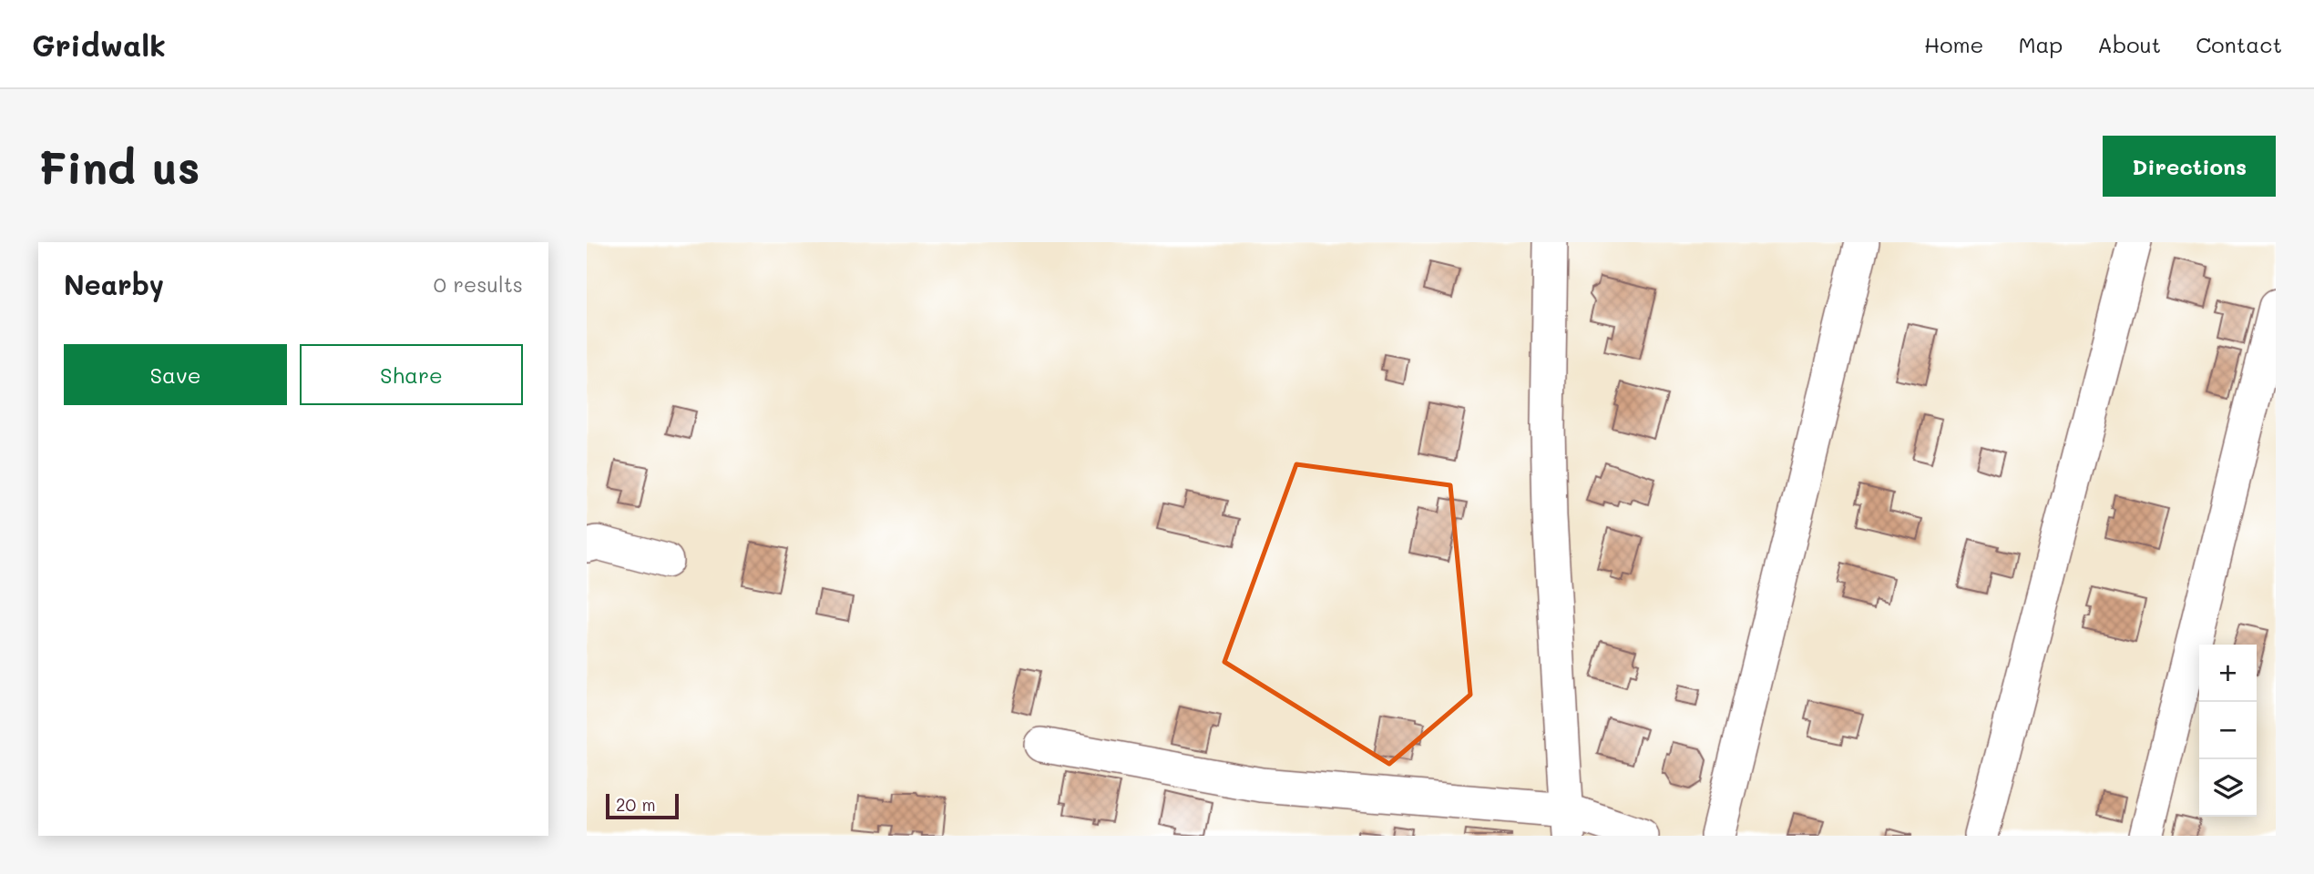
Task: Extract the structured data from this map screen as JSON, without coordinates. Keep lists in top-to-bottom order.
{
  "scale_bar": "20 m",
  "page": {
    "header": "Gridwalk",
    "nav": [
      "Home",
      "Map",
      "About",
      "Contact"
    ],
    "buttons": [
      "Directions",
      ["Save", "Share"]
    ],
    "title": "Find us",
    "heading": ["Nearby", "0 results"],
    "map_buttons": ["+", "−"],
    "scale": "20 m"
  }
}
